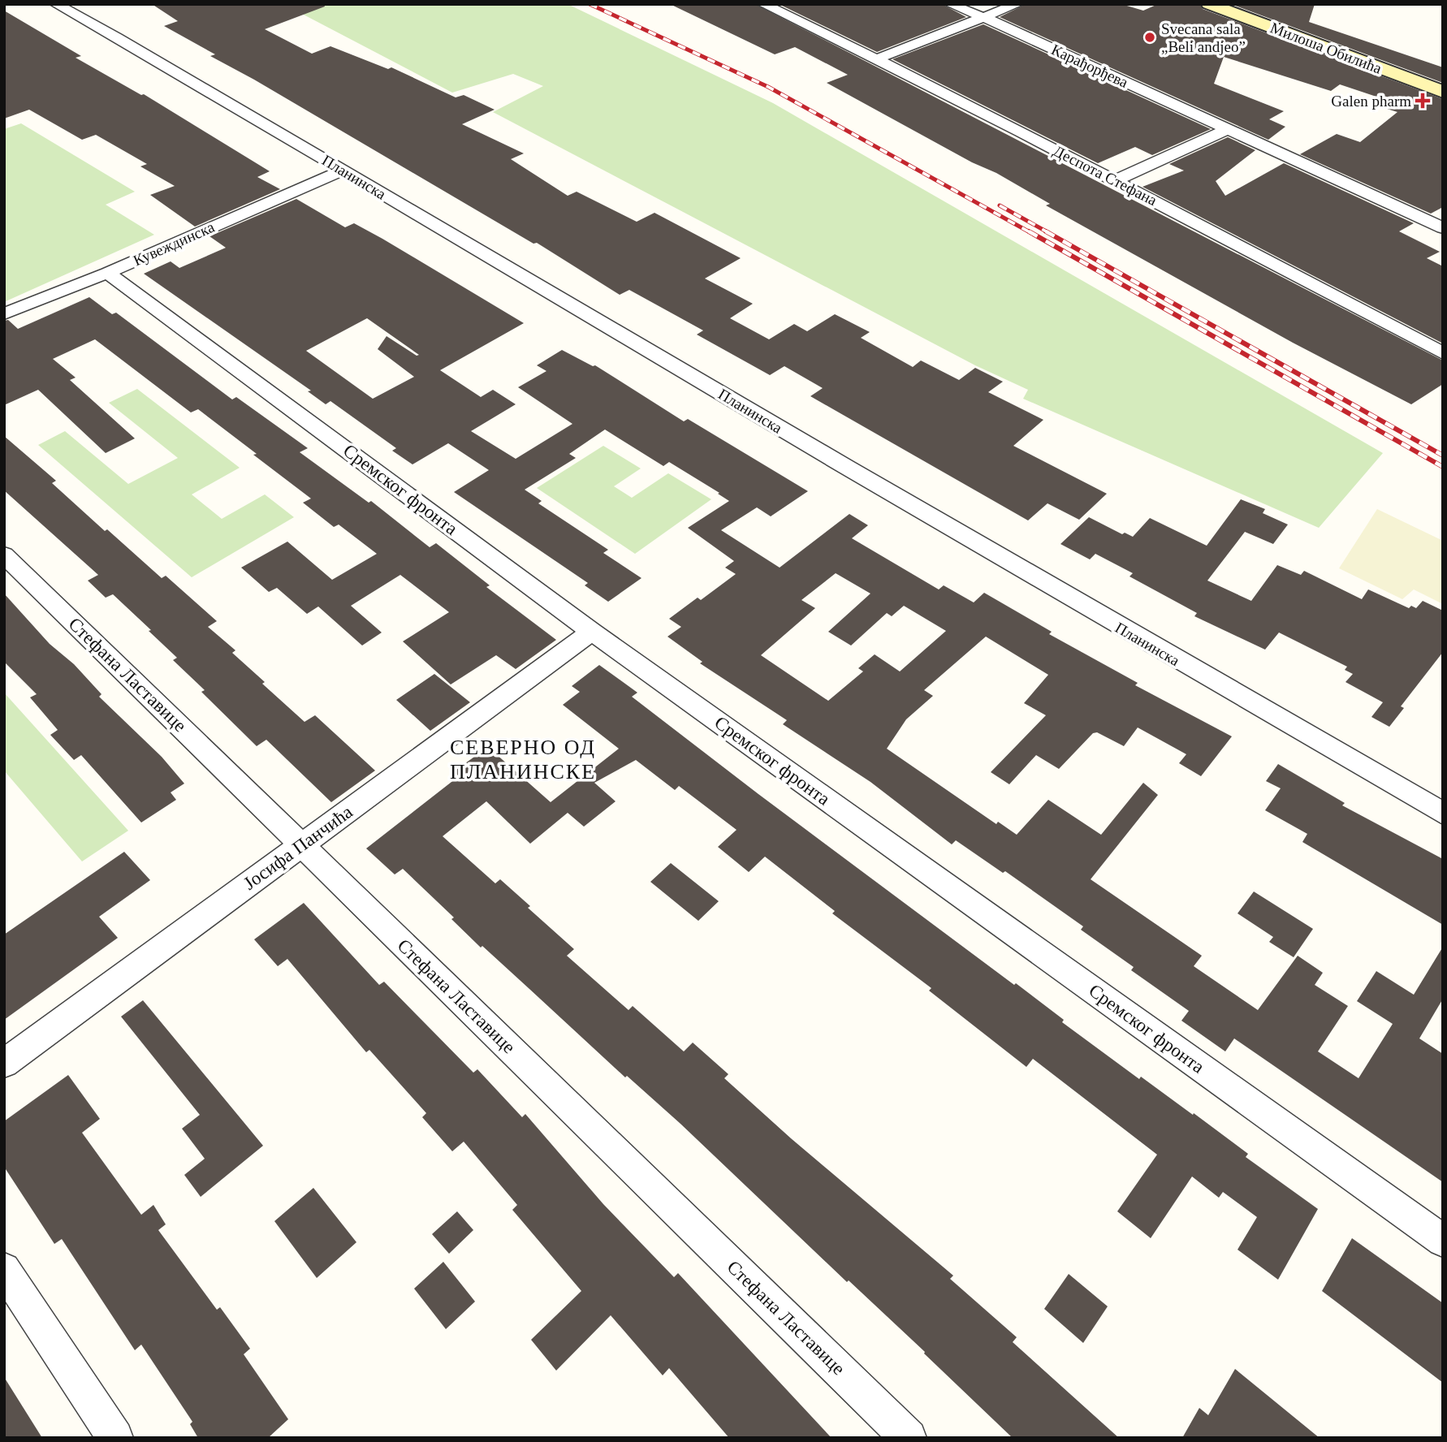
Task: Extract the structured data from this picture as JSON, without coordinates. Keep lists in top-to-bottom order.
{
  "streets": {
    "street": [
      "Милоша Обилића",
      "Карађорђева",
      "Деспота Стефана",
      "Планинска",
      "Кувеждинска",
      "Сремског фронта",
      "Стефана Ластавице",
      "Јосифа Панчића"
    ]
  },
  "crossings": [
    ["Планинска", "Кувеждинска"],
    ["Кувеждинска", "Сремског фронта"],
    ["Сремског фронта", "Јосифа Панчића"],
    ["Стефана Ластавице", "Јосифа Панчића"]
  ],
  "districts": ["СЕВЕРНО ОД ПЛАНИНСКЕ"],
  "places": {
    "other": ["Svecana sala „Beli andjeo”"],
    "health": ["Galen pharm"]
  }
}
